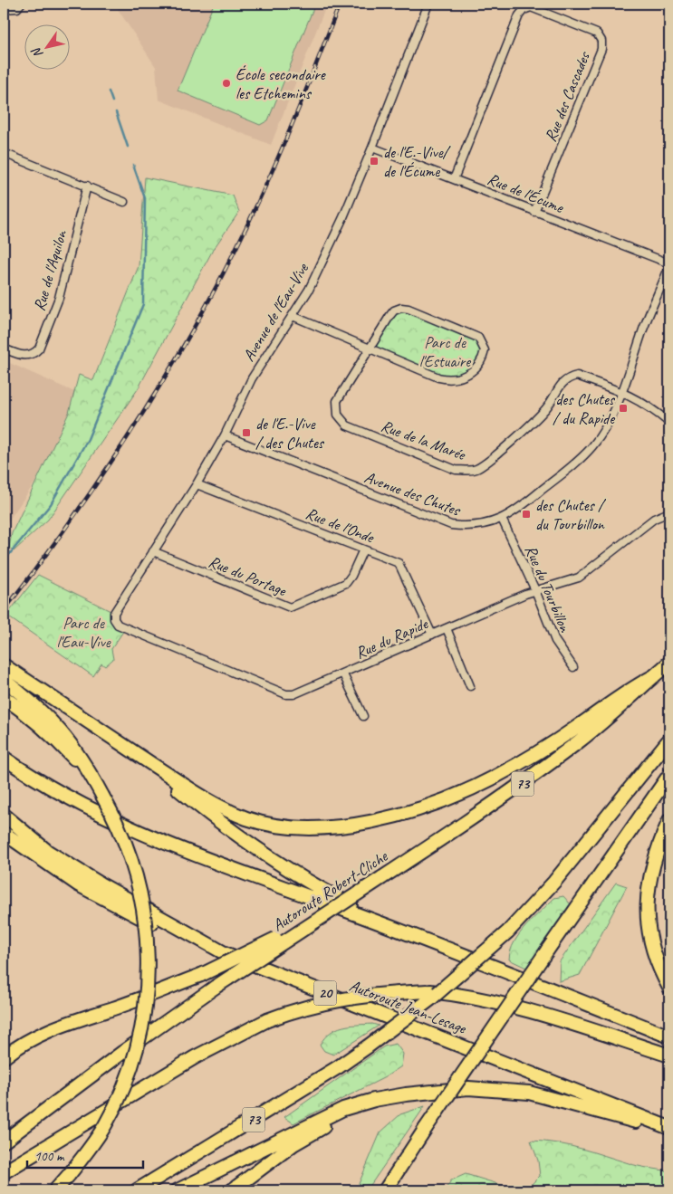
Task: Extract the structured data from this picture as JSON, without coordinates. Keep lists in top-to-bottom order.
{
  "streets": {
    "highway": [
      "73",
      "Autoroute Robert-Cliche",
      "20",
      "Autoroute Jean-Lesage"
    ],
    "street": [
      "Rue des Cascades",
      "Rue de l'Écume",
      "Rue de l'Aquilon",
      "Avenue de l'Eau-Vive",
      "Rue de la Marée",
      "Avenue des Chutes",
      "Rue de l'Onde",
      "Rue du Portage",
      "Rue du Tourbillon",
      "Rue du Rapide"
    ]
  },
  "crossings": [
    ["Rue des Cascades", "Rue de l'Écume"],
    ["Rue de l'Écume", "Avenue de l'Eau-Vive"],
    ["Rue de l'Écume", "Avenue des Chutes"],
    ["Avenue de l'Eau-Vive", "Avenue des Chutes"],
    ["Avenue de l'Eau-Vive", "Rue de l'Onde"],
    ["Avenue de l'Eau-Vive", "Rue du Portage"],
    ["Avenue de l'Eau-Vive", "Rue du Rapide"],
    ["Rue de la Marée", "Avenue des Chutes"],
    ["Avenue des Chutes", "Rue du Tourbillon"],
    ["Rue de l'Onde", "Rue du Portage"],
    ["Rue de l'Onde", "Rue du Rapide"],
    ["Rue du Tourbillon", "Rue du Rapide"]
  ],
  "parks": ["Parc de l'Estuaire", "Parc de l'Eau-Vive"],
  "places": {
    "other": ["École secondaire les Etchemins"],
    "transit": [
      "de l'E.-Vive/ de l'Écume",
      "des Chutes / du Rapide",
      "de l'E.-Vive / des Chutes",
      "des Chutes / du Tourbillon"
    ]
  },
  "scale_bar": "100 m",
  "north": "bottom left"
}
